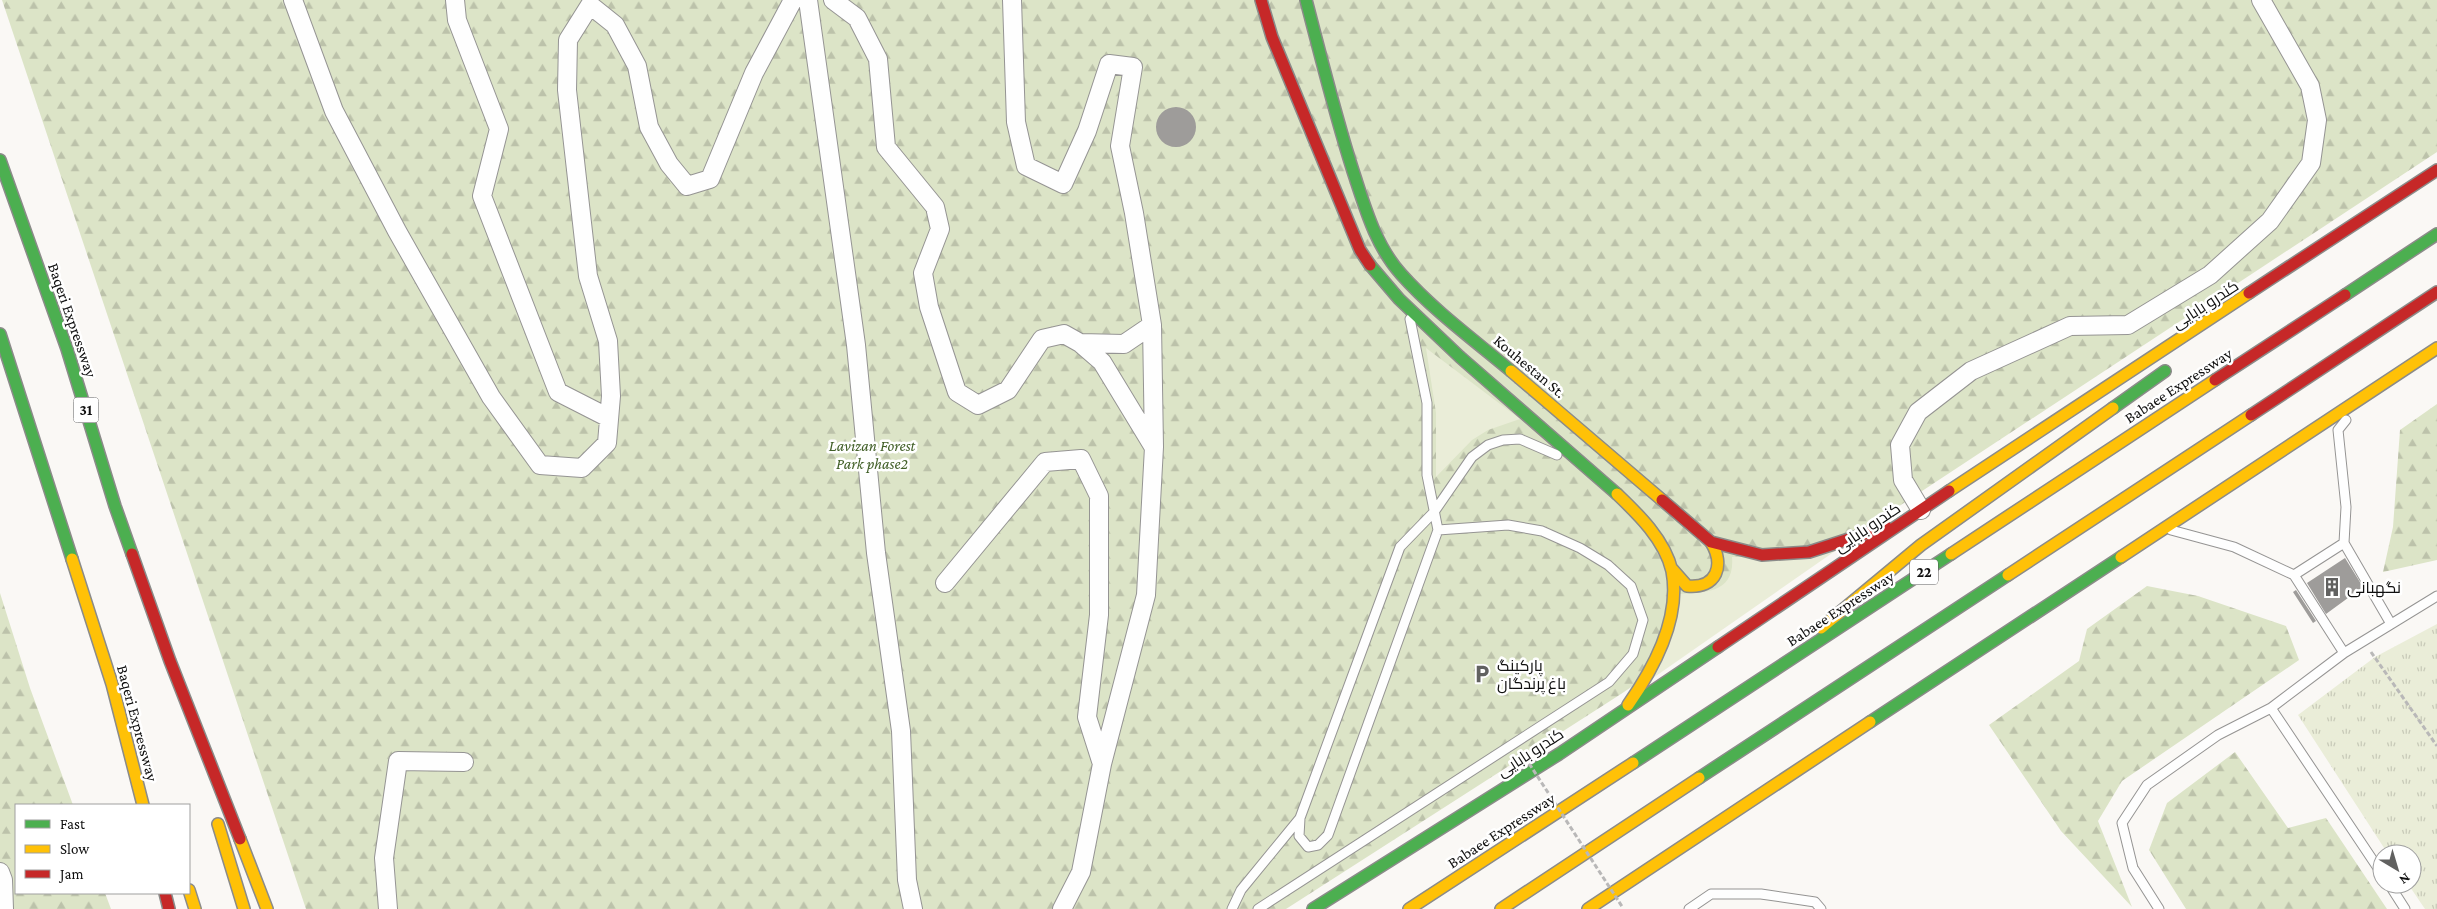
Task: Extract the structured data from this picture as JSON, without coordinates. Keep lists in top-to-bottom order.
{
  "streets": {
    "main road": [
      "کندرو بابایی",
      "Baqeri Expressway",
      "Kouhestan St.",
      "Babaee Expressway",
      "31",
      "22"
    ]
  },
  "crossings": [
    ["کندرو بابایی", "Kouhestan St."],
    ["Baqeri Expressway", "31"]
  ],
  "parks": ["Lavizan Forest Park phase2"],
  "places": {
    "building": ["نگهبانی"],
    "parking": ["پارکینگ باغ پرندگان"]
  },
  "legend": ["Fast", "Slow", "Jam"],
  "north": "bottom right"
}
